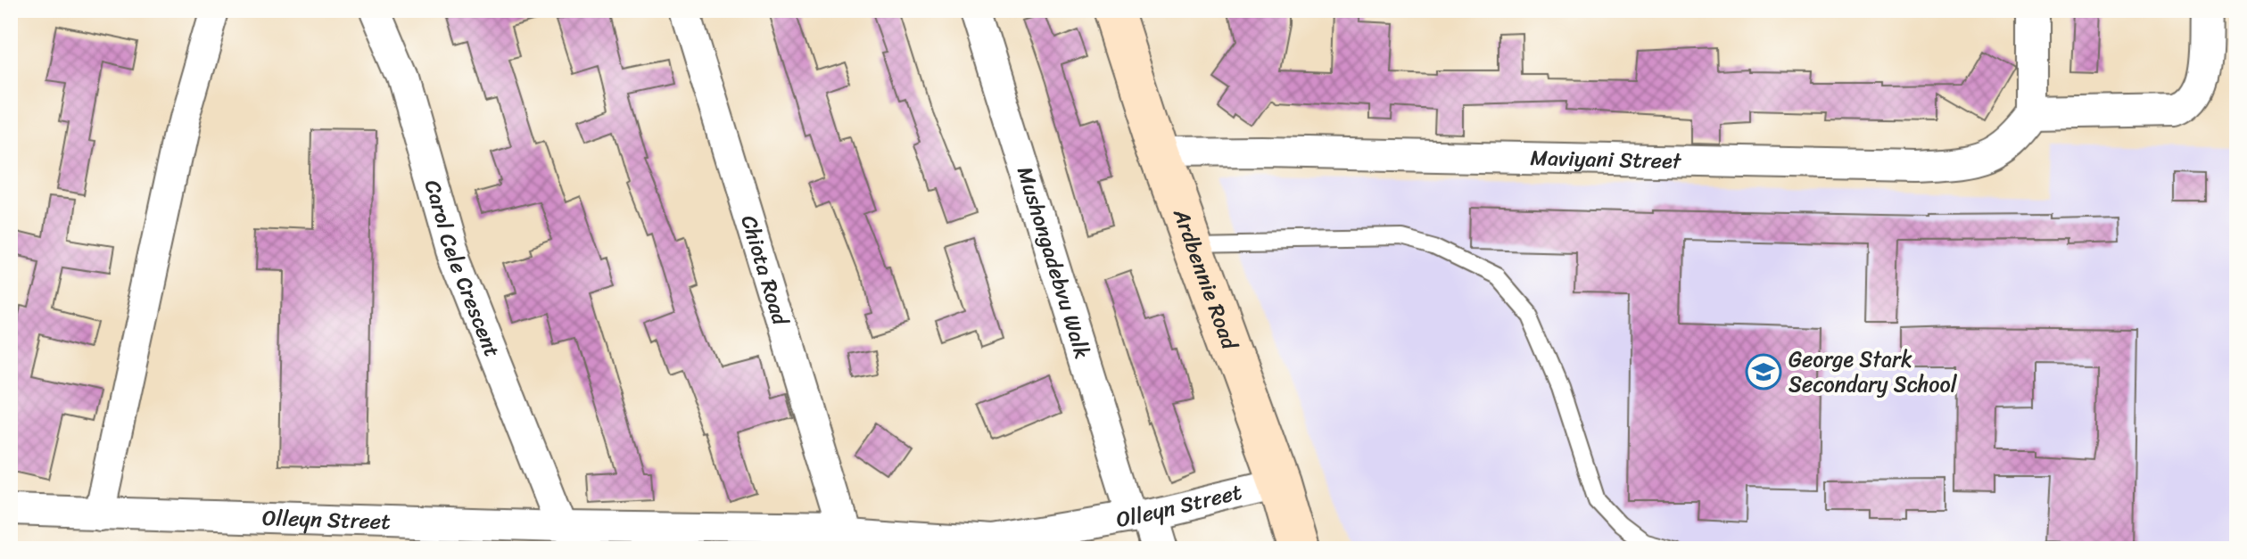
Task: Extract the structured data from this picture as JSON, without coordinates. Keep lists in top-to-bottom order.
{
  "streets": {
    "main road": ["Ardbennie Road"],
    "street": [
      "Maviyani Street",
      "Mushongadebvu Walk",
      "Carol Cele Crescent",
      "Chiota Road",
      "Olleyn Street"
    ]
  },
  "crossings": [
    ["Maviyani Street", "Ardbennie Road"],
    ["Mushongadebvu Walk", "Olleyn Street"],
    ["Carol Cele Crescent", "Olleyn Street"],
    ["Chiota Road", "Olleyn Street"],
    ["Ardbennie Road", "Olleyn Street"]
  ],
  "places": {
    "school or university": ["George Stark Secondary School"]
  }
}
